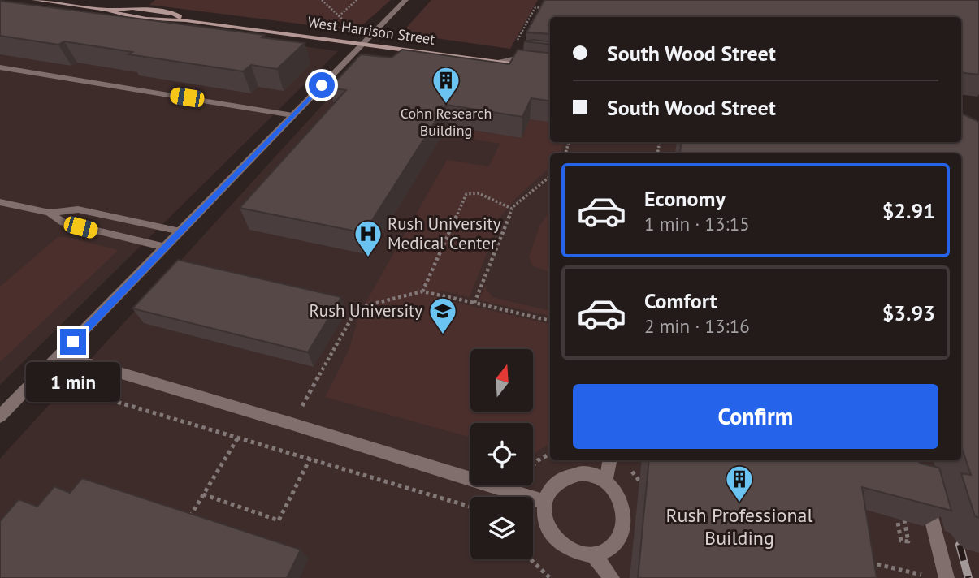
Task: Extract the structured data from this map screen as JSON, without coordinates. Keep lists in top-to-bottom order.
{
  "streets": {
    "main road": ["West Harrison Street"]
  },
  "places": {
    "building": ["Cohn Research Building", "Rush Professional Building"],
    "hospital": ["Rush University Medical Center"],
    "school or university": ["Rush University"]
  },
  "north": "top",
  "page": {
    "banner": ["South Wood Street", "South Wood Street"],
    "list": [
      {
        "name": "Economy",
        "note": "1 min · 13:15",
        "value": "$2.91"
      },
      {
        "name": "Comfort",
        "note": "2 min · 13:16",
        "value": "$3.93"
      }
    ],
    "bubble": "1 min",
    "buttons": "Confirm"
  }
}
